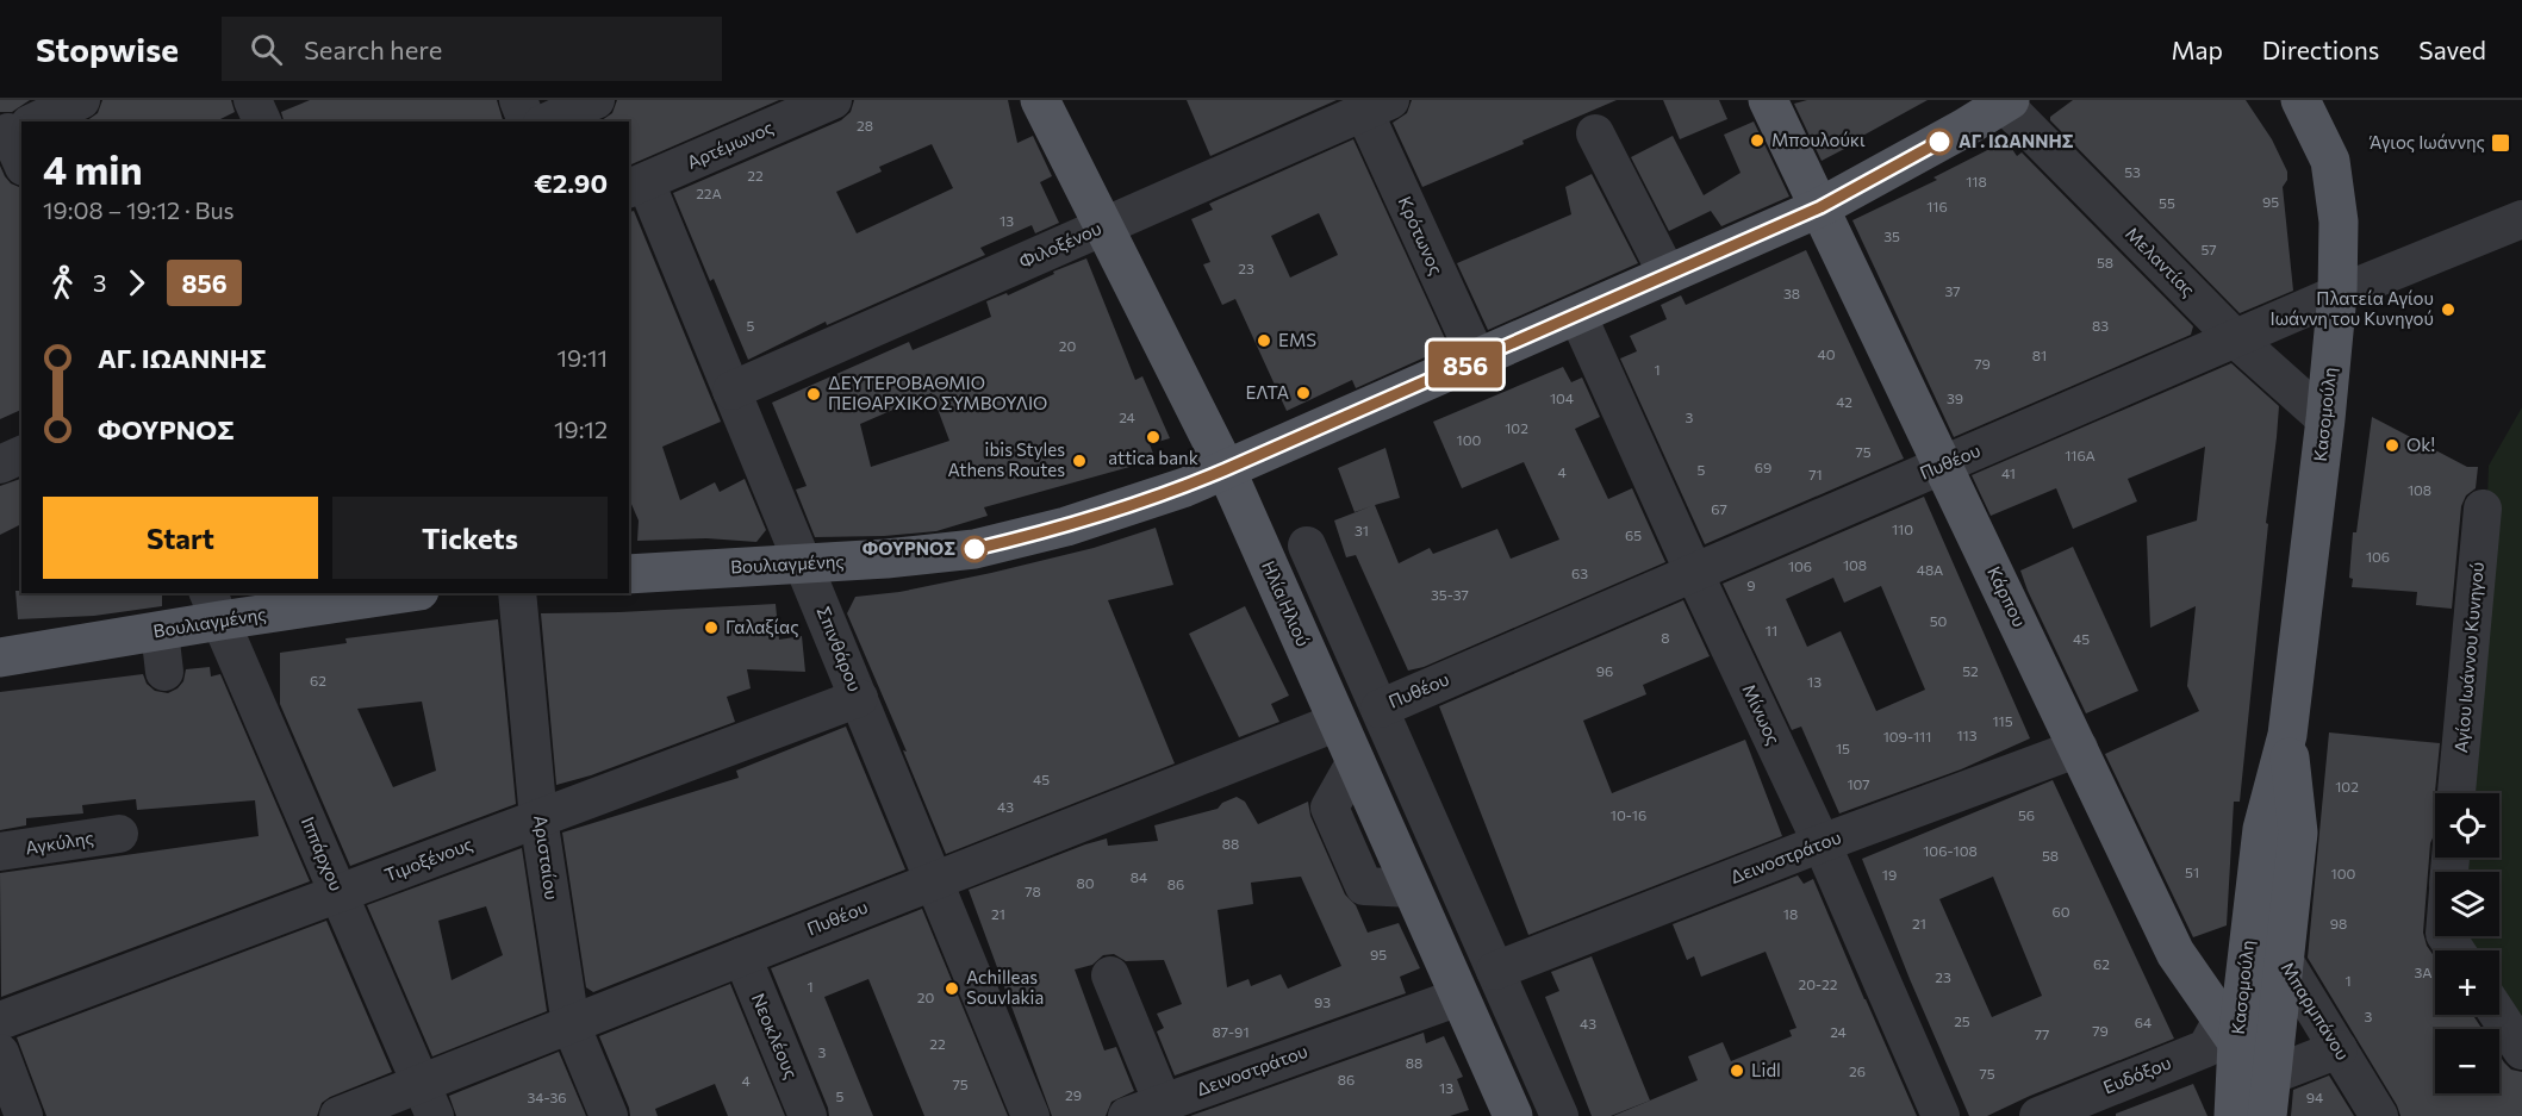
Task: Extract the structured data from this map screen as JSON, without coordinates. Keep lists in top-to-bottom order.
{
  "streets": {
    "main road": [
      "Κασομούλη",
      "Βουλιαγμένης",
      "Κάρπου",
      "Ηλία Ηλιού"
    ],
    "street": [
      "Αρτέμωνος",
      "Κρότωνος",
      "Φιλοξένου",
      "Μελαντίας",
      "Πυθέου",
      "Σπινθάρου",
      "Αγίου Ιωάννου Κυνηγού",
      "Μίνωος",
      "Αγκύλης",
      "Ιππάρχου",
      "Αρισταίου",
      "Δεινοστράτου",
      "Τιμοξένους",
      "Μπαρμπάνου",
      "Νεοκλέους",
      "Ευδόξου"
    ]
  },
  "crossings": [
    ["Αρτέμωνος", "Σπινθάρου"],
    ["Κρότωνος", "Φιλοξένου"],
    ["Κρότωνος", "Βουλιαγμένης"],
    ["Φιλοξένου", "Ηλία Ηλιού"],
    ["Φιλοξένου", "Σπινθάρου"],
    ["Μελαντίας", "Κασομούλη"],
    ["Μελαντίας", "Πυθέου"],
    ["Μελαντίας", "Βουλιαγμένης"],
    ["Κασομούλη", "Πυθέου"],
    ["Κασομούλη", "Κάρπου"],
    ["Κασομούλη", "Μπαρμπάνου"],
    ["Κασομούλη", "Ευδόξου"],
    ["Πυθέου", "Κάρπου"],
    ["Πυθέου", "Ηλία Ηλιού"],
    ["Πυθέου", "Σπινθάρου"],
    ["Πυθέου", "Μίνωος"],
    ["Πυθέου", "Ιππάρχου"],
    ["Πυθέου", "Αρισταίου"],
    ["Πυθέου", "Νεοκλέους"],
    ["Βουλιαγμένης", "Κάρπου"],
    ["Βουλιαγμένης", "Ηλία Ηλιού"],
    ["Βουλιαγμένης", "Σπινθάρου"],
    ["Βουλιαγμένης", "Μίνωος"],
    ["Βουλιαγμένης", "Ιππάρχου"],
    ["Κάρπου", "Δεινοστράτου"],
    ["Κάρπου", "Ευδόξου"],
    ["Ηλία Ηλιού", "Δεινοστράτου"],
    ["Σπινθάρου", "Τιμοξένους"],
    ["Μίνωος", "Δεινοστράτου"],
    ["Ιππάρχου", "Τιμοξένους"],
    ["Αρισταίου", "Τιμοξένους"]
  ],
  "places": {
    "other": [
      "Μπουλούκι",
      "ΑΓ. ΙΩΑΝΝΗΣ",
      "Πλατεία Αγίου Ιωάννη του Κυνηγού",
      "EMS",
      "ΕΛΤΑ",
      "ΔΕΥΤΕΡΟΒΑΘΜΙΟ ΠΕΙΘΑΡΧΙΚΟ ΣΥΜΒΟΥΛΙΟ",
      "attica bank",
      "Ok!",
      "ibis Styles Athens Routes",
      "ΦΟΥΡΝΟΣ",
      "Γαλαξίας",
      "Achilleas Souvlakia",
      "Lidl"
    ],
    "transit": ["Άγιος Ιωάννης"]
  },
  "lines": ["bus line 856"],
  "house_numbers": [
    "28",
    "53",
    "22",
    "118",
    "22A",
    "95",
    "55",
    "116",
    "13",
    "35",
    "57",
    "58",
    "23",
    "37",
    "38",
    "5",
    "83",
    "20",
    "40",
    "81",
    "79",
    "1",
    "104",
    "39",
    "42",
    "24",
    "3",
    "102",
    "100",
    "75",
    "116Α",
    "69",
    "5",
    "4",
    "41",
    "71",
    "108",
    "67",
    "110",
    "31",
    "65",
    "106",
    "108",
    "106",
    "48Α",
    "63",
    "9",
    "35-37",
    "50",
    "11",
    "8",
    "45",
    "96",
    "52",
    "62",
    "13",
    "115",
    "113",
    "109-111",
    "15",
    "45",
    "107",
    "102",
    "43",
    "10-16",
    "56",
    "88",
    "106-108",
    "58",
    "51",
    "100",
    "19",
    "84",
    "80",
    "86",
    "78",
    "60",
    "21",
    "18",
    "21",
    "98",
    "95",
    "62",
    "3Α",
    "23",
    "1",
    "20-22",
    "1",
    "20",
    "93",
    "3",
    "25",
    "64",
    "43",
    "79",
    "87-91",
    "24",
    "77",
    "22",
    "3",
    "88",
    "26",
    "75",
    "86",
    "4",
    "75",
    "13",
    "29",
    "5",
    "34-36",
    "94"
  ],
  "page": {
    "header": "Stopwise",
    "search": "Search here",
    "nav": ["Map", "Directions", "Saved"],
    "on_map": "856",
    "heading": ["4 min", "19:08 – 19:12 · Bus", "€2.90"],
    "legs": ["3", "856"],
    "list": [
      {
        "name": "ΑΓ. ΙΩΑΝΝΗΣ",
        "value": "19:11"
      },
      {
        "name": "ΦΟΥΡΝΟΣ",
        "value": "19:12"
      }
    ],
    "buttons": ["Start", "Tickets"],
    "map_buttons": ["+", "−"]
  }
}
